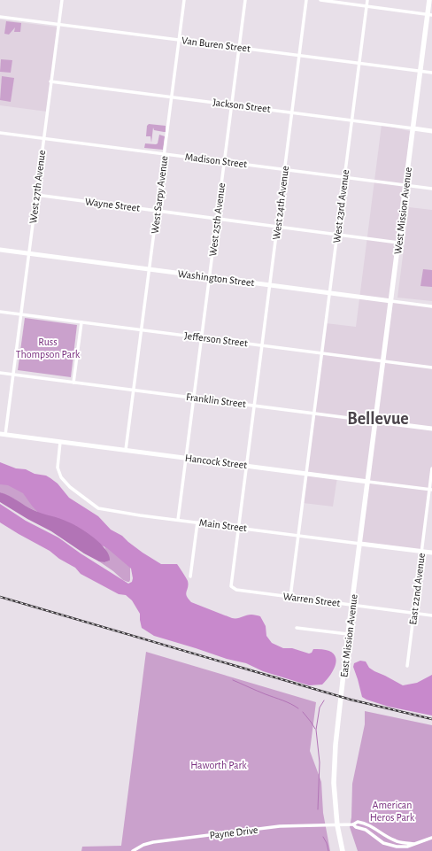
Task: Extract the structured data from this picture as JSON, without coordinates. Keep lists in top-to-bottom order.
{
  "streets": {
    "main road": ["West Mission Avenue", "East Mission Avenue"],
    "street": [
      "Van Buren Street",
      "Jackson Street",
      "Madison Street",
      "West 27th Avenue",
      "West Sarpy Avenue",
      "West 24th Avenue",
      "Wayne Street",
      "West 23rd Avenue",
      "West 25th Avenue",
      "Washington Street",
      "Jefferson Street",
      "Franklin Street",
      "Hancock Street",
      "Main Street",
      "East 22nd Avenue",
      "Warren Street",
      "Payne Drive"
    ]
  },
  "crossings": [
    ["Van Buren Street", "West 27th Avenue"],
    ["Van Buren Street", "West Sarpy Avenue"],
    ["Van Buren Street", "West 24th Avenue"],
    ["Van Buren Street", "West 23rd Avenue"],
    ["Van Buren Street", "West Mission Avenue"],
    ["Van Buren Street", "West 25th Avenue"],
    ["Jackson Street", "West 27th Avenue"],
    ["Jackson Street", "West Sarpy Avenue"],
    ["Jackson Street", "West 24th Avenue"],
    ["Jackson Street", "West 23rd Avenue"],
    ["Jackson Street", "West Mission Avenue"],
    ["Jackson Street", "West 25th Avenue"],
    ["Madison Street", "West 27th Avenue"],
    ["Madison Street", "West Sarpy Avenue"],
    ["Madison Street", "West 24th Avenue"],
    ["Madison Street", "West 23rd Avenue"],
    ["Madison Street", "West Mission Avenue"],
    ["Madison Street", "West 25th Avenue"],
    ["West 27th Avenue", "Wayne Street"],
    ["West 27th Avenue", "Washington Street"],
    ["West 27th Avenue", "Jefferson Street"],
    ["West 27th Avenue", "Franklin Street"],
    ["West 27th Avenue", "Hancock Street"],
    ["West Sarpy Avenue", "Wayne Street"],
    ["West Sarpy Avenue", "Washington Street"],
    ["West Sarpy Avenue", "Jefferson Street"],
    ["West Sarpy Avenue", "Franklin Street"],
    ["West Sarpy Avenue", "Hancock Street"],
    ["West 24th Avenue", "Wayne Street"],
    ["West 24th Avenue", "Washington Street"],
    ["West 24th Avenue", "Jefferson Street"],
    ["West 24th Avenue", "Franklin Street"],
    ["West 24th Avenue", "Hancock Street"],
    ["West 24th Avenue", "Main Street"],
    ["West 24th Avenue", "Warren Street"],
    ["Wayne Street", "West 23rd Avenue"],
    ["Wayne Street", "West Mission Avenue"],
    ["Wayne Street", "West 25th Avenue"],
    ["West 23rd Avenue", "Washington Street"],
    ["West 23rd Avenue", "Jefferson Street"],
    ["West 23rd Avenue", "Franklin Street"],
    ["West 23rd Avenue", "Hancock Street"],
    ["West 23rd Avenue", "Main Street"],
    ["West 23rd Avenue", "Warren Street"],
    ["West Mission Avenue", "Washington Street"],
    ["West Mission Avenue", "Jefferson Street"],
    ["West Mission Avenue", "Franklin Street"],
    ["West Mission Avenue", "East Mission Avenue"],
    ["West 25th Avenue", "Washington Street"],
    ["West 25th Avenue", "Jefferson Street"],
    ["West 25th Avenue", "Franklin Street"],
    ["West 25th Avenue", "Hancock Street"],
    ["West 25th Avenue", "Main Street"],
    ["Franklin Street", "East Mission Avenue"],
    ["Hancock Street", "Main Street"],
    ["Hancock Street", "East 22nd Avenue"],
    ["Hancock Street", "East Mission Avenue"],
    ["Main Street", "East 22nd Avenue"],
    ["Main Street", "East Mission Avenue"],
    ["East 22nd Avenue", "Warren Street"],
    ["Warren Street", "East Mission Avenue"],
    ["East Mission Avenue", "Payne Drive"]
  ],
  "districts": ["Bellevue"],
  "parks": ["Russ Thompson Park", "Haworth Park", "American Heros Park"]
}
